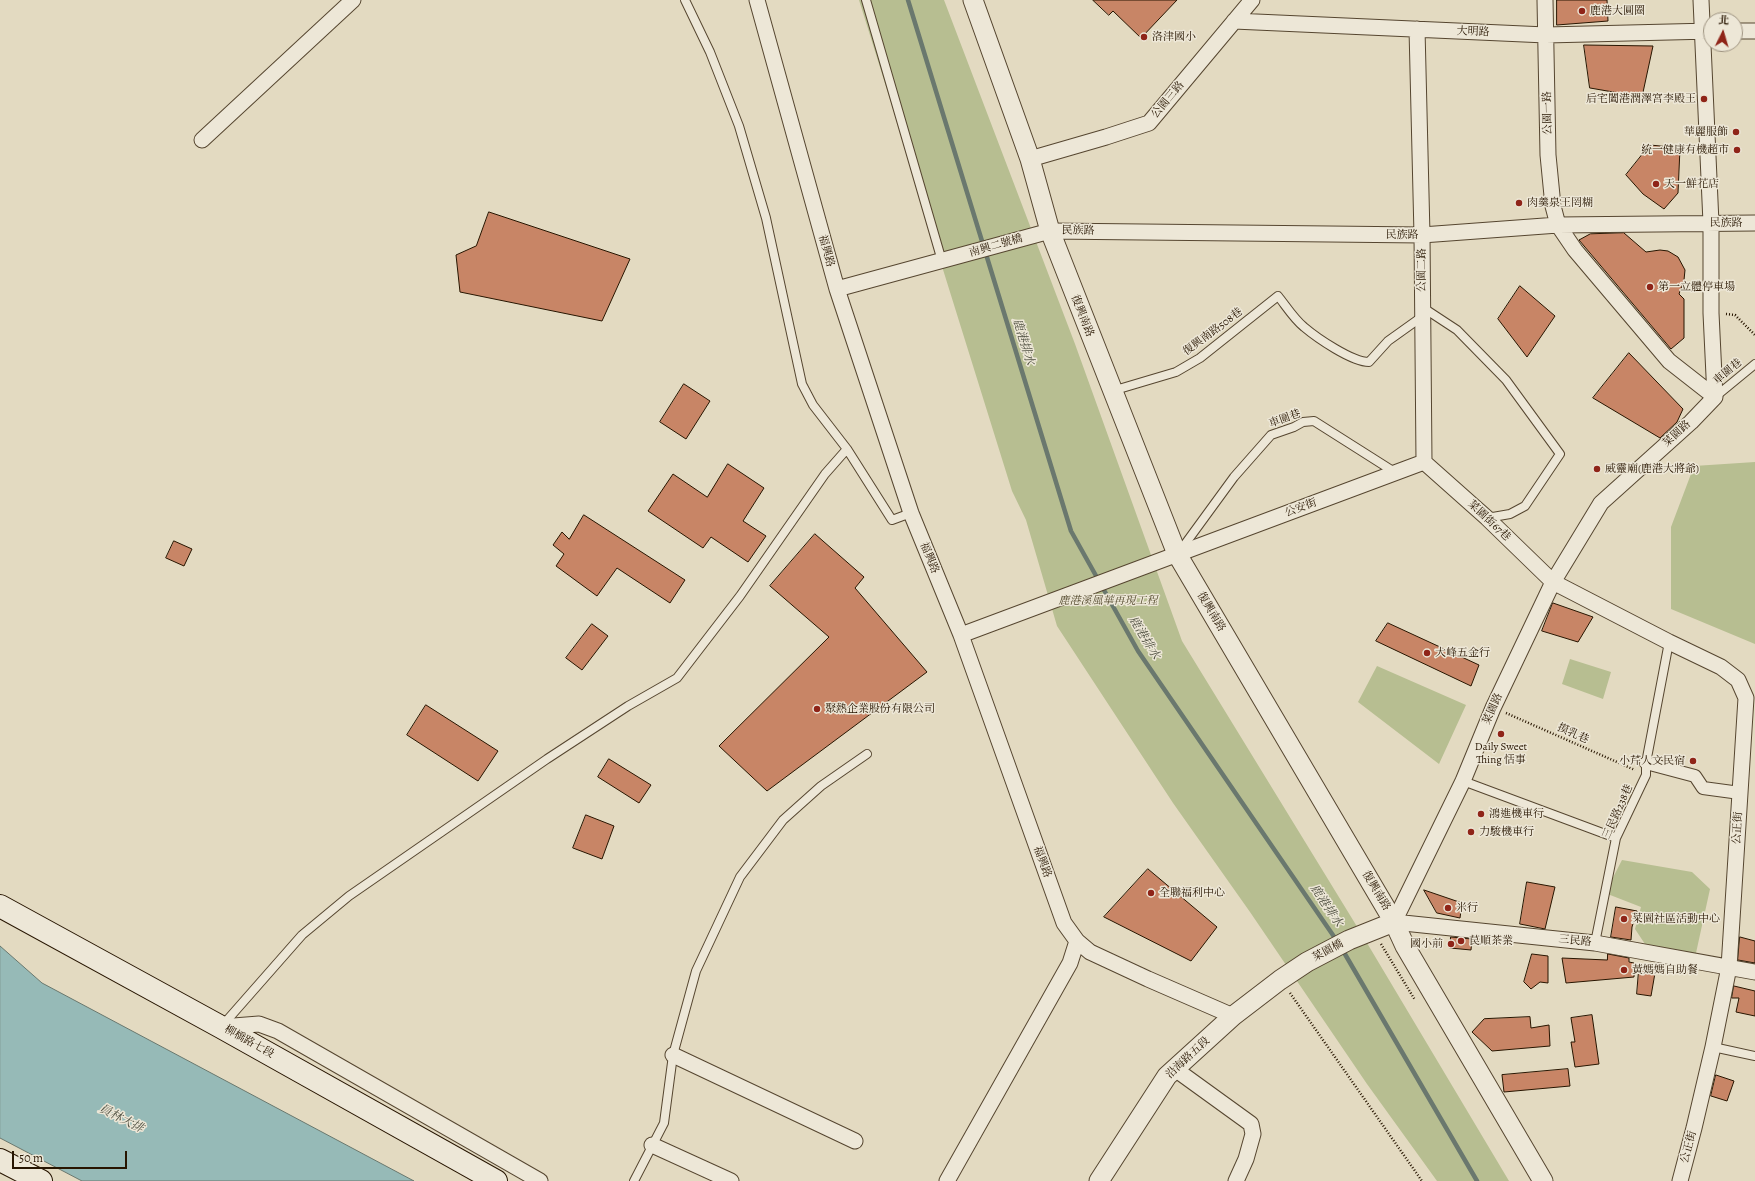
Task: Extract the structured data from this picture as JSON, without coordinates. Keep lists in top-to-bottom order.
{
  "streets": {
    "main road": ["柳橋路七段"],
    "street": [
      "大明路",
      "公園三路",
      "公園一路",
      "民族路",
      "南興二號橋",
      "福興路",
      "公園二路",
      "復興南路",
      "菜園路",
      "公安街",
      "菜園街67巷",
      "公正街",
      "三民路",
      "菜園橋",
      "沿海路五段"
    ],
    "lane": ["復興南路508巷", "車圍巷", "三民路238巷"],
    "path": ["摸乳巷"]
  },
  "crossings": [
    ["大明路", "公園三路"],
    ["大明路", "公園一路"],
    ["大明路", "公園二路"],
    ["公園三路", "復興南路"],
    ["公園一路", "民族路"],
    ["公園一路", "車圍巷"],
    ["公園一路", "菜園路"],
    ["民族路", "南興二號橋"],
    ["民族路", "公園二路"],
    ["民族路", "復興南路"],
    ["南興二號橋", "福興路"],
    ["南興二號橋", "復興南路"],
    ["福興路", "公安街"],
    ["福興路", "沿海路五段"],
    ["公園二路", "復興南路508巷"],
    ["公園二路", "公安街"],
    ["公園二路", "菜園街67巷"],
    ["復興南路", "復興南路508巷"],
    ["復興南路", "車圍巷"],
    ["復興南路", "菜園路"],
    ["復興南路", "公安街"],
    ["復興南路", "三民路"],
    ["復興南路", "菜園橋"],
    ["車圍巷", "菜園路"],
    ["車圍巷", "公安街"],
    ["菜園路", "菜園街67巷"],
    ["菜園路", "摸乳巷"],
    ["菜園路", "公正街"],
    ["菜園路", "三民路"],
    ["菜園路", "菜園橋"],
    ["公安街", "菜園街67巷"],
    ["菜園街67巷", "公正街"],
    ["摸乳巷", "三民路238巷"],
    ["三民路238巷", "公正街"],
    ["三民路238巷", "三民路"],
    ["公正街", "三民路"],
    ["三民路", "菜園橋"],
    ["菜園橋", "沿海路五段"]
  ],
  "water": ["鹿港排水", "員林大排"],
  "parks": ["鹿港溪風華再現工程"],
  "places": [
    "鹿港大圓圈",
    "洛津國小",
    "后宅闔港潤澤宮李殿王",
    "華麗服飾",
    "統一健康有機超市",
    "天一鮮花店",
    "肉羹泉王罔糊",
    "第一立體停車場",
    "威靈廟(鹿港大將爺)",
    "大峰五金行",
    "聚熱企業股份有限公司",
    "Daily Sweet Thing 恬事",
    "小芹人文民宿",
    "鴻進機車行",
    "力駿機車行",
    "全聯福利中心",
    "米行",
    "菜園社區活動中心",
    "苠順茶業",
    "國小前",
    "黃媽媽自助餐"
  ],
  "scale_bar": "50 m",
  "north": "top"
}
